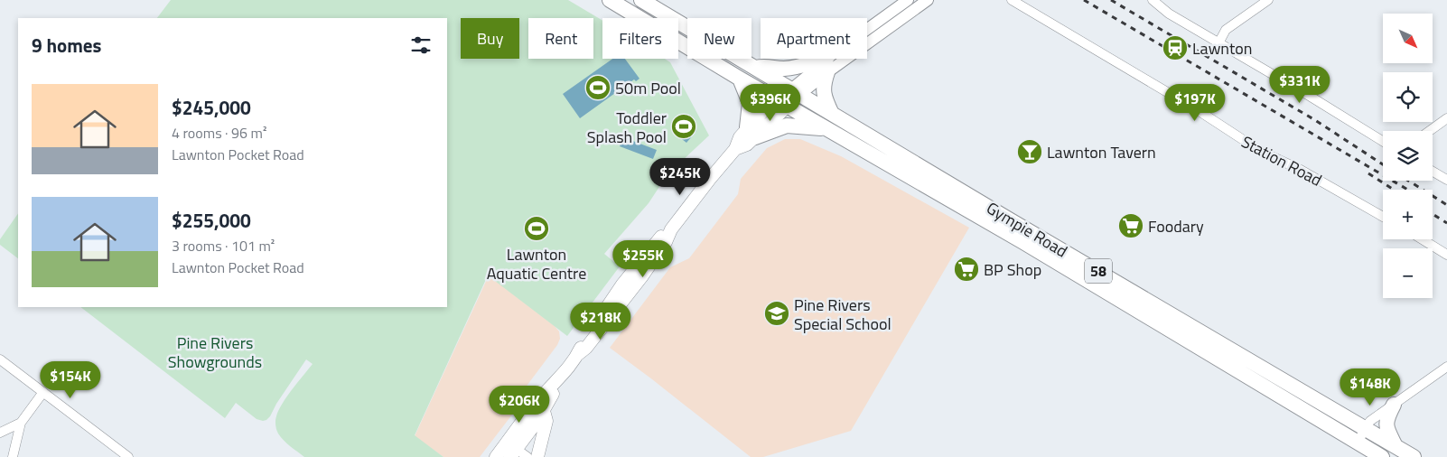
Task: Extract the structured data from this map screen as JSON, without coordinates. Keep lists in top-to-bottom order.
{
  "streets": {
    "highway": ["Gympie Road", "58"],
    "street": ["Station Road"]
  },
  "parks": ["Pine Rivers Showgrounds"],
  "places": {
    "station": ["Lawnton"],
    "sports": ["50m Pool", "Toddler Splash Pool", "Lawnton Aquatic Centre"],
    "bar": ["Lawnton Tavern"],
    "supermarket": ["Foodary", "BP Shop"],
    "school or university": ["Pine Rivers Special School"]
  },
  "north": "bottom right",
  "page": {
    "map_buttons": ["+", "−"],
    "chip": [
      "Buy",
      "Rent",
      "Filters",
      "New",
      "Apartment"
    ],
    "heading": "9 homes",
    "price": [
      "$331K",
      "$396K",
      "$197K",
      "$245K",
      "$255K",
      "$218K",
      "$154K",
      "$148K",
      "$206K"
    ],
    "list": [
      {
        "name": "$245,000",
        "note": "4 rooms · 96 m² · Lawnton Pocket Road"
      },
      {
        "name": "$255,000",
        "note": "3 rooms · 101 m² · Lawnton Pocket Road"
      }
    ]
  }
}
